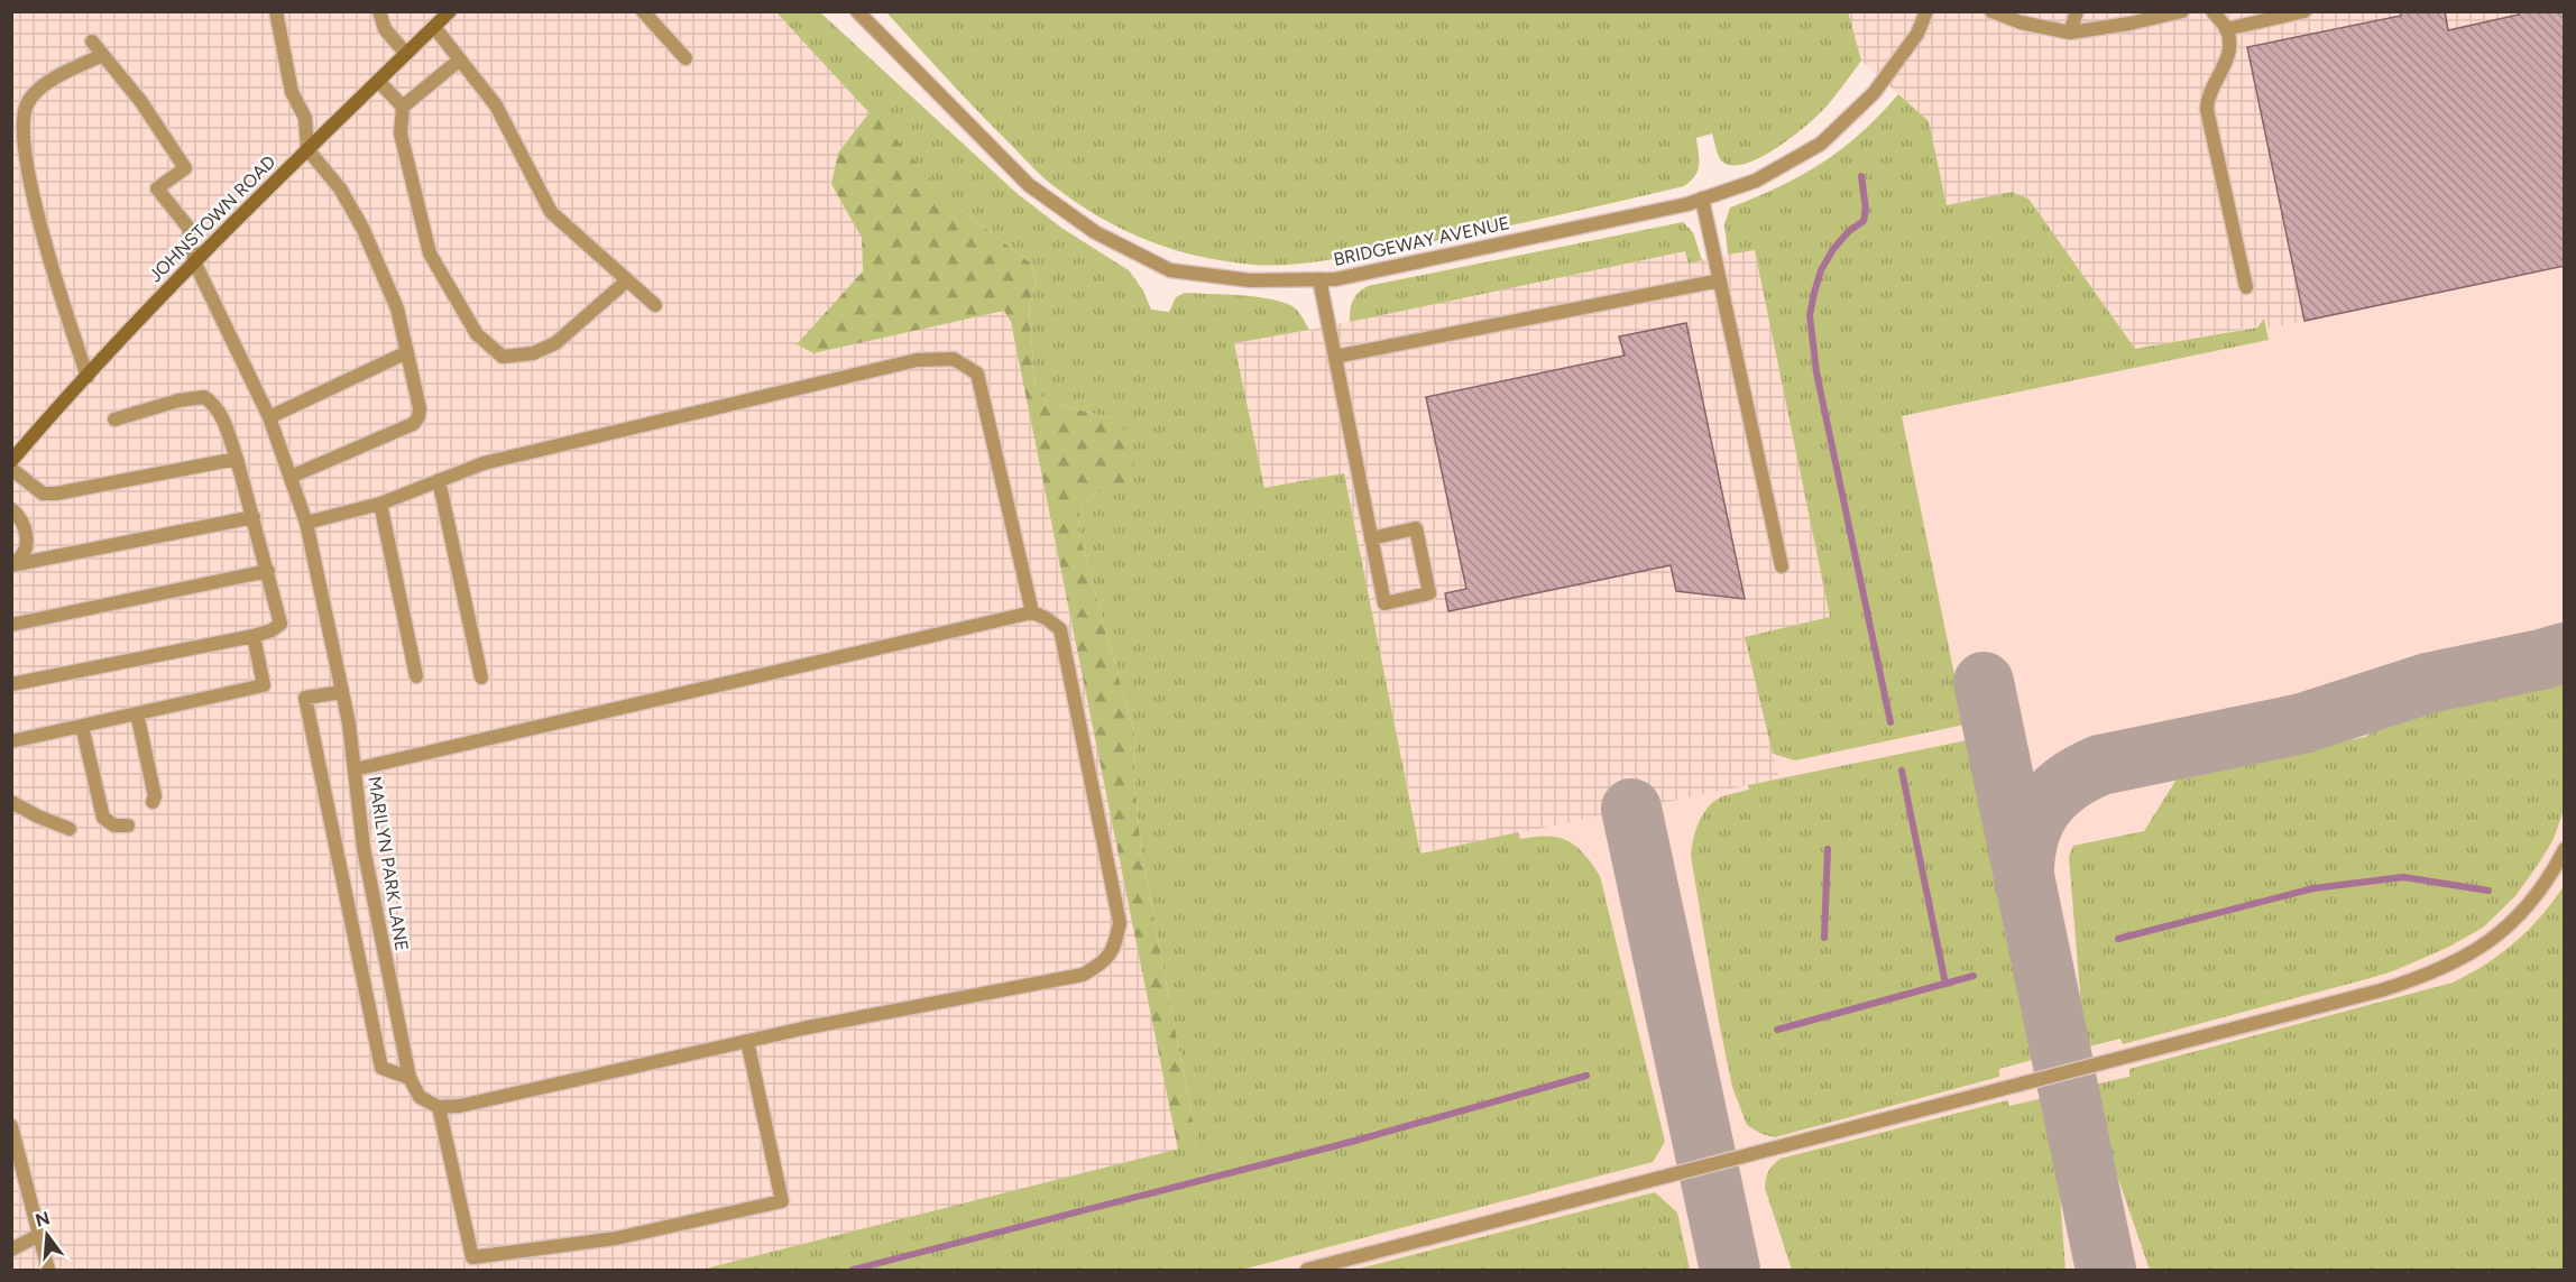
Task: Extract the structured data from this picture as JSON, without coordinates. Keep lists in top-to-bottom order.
{
  "streets": {
    "main road": ["JOHNSTOWN ROAD"],
    "street": ["BRIDGEWAY AVENUE", "MARILYN PARK LANE"]
  },
  "crossings": [
    ["JOHNSTOWN ROAD", "MARILYN PARK LANE"]
  ],
  "north": "top"
}
